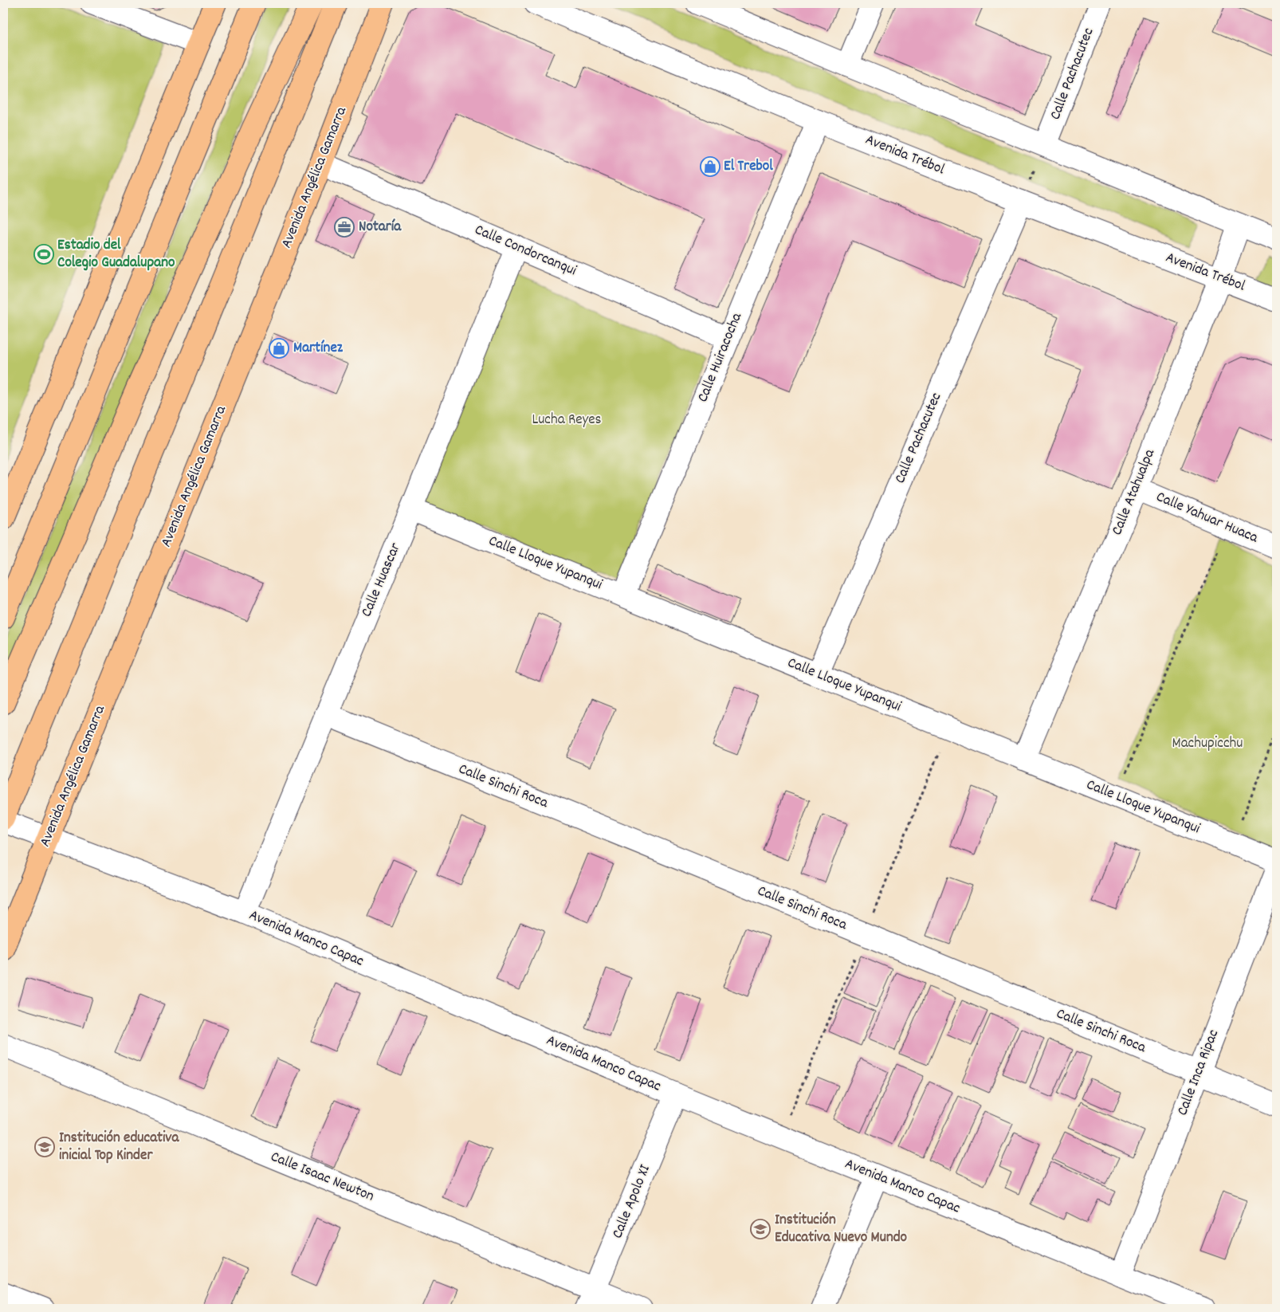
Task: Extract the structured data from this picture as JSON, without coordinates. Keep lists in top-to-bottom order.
{
  "streets": {
    "main road": ["Avenida Angélica Gamarra"],
    "street": [
      "Calle Pachacutec",
      "Avenida Trébol",
      "Calle Condorcanqui",
      "Calle Huiracocha",
      "Calle Atahualpa",
      "Calle Yahuar Huaca",
      "Calle Lloque Yupanqui",
      "Calle Huascar",
      "Calle Sinchi Roca",
      "Avenida Manco Capac",
      "Calle Inca Ripac",
      "Calle Isaac Newton",
      "Calle Apolo XI"
    ]
  },
  "crossings": [
    ["Calle Pachacutec", "Avenida Trébol"],
    ["Calle Pachacutec", "Calle Lloque Yupanqui"],
    ["Avenida Trébol", "Calle Huiracocha"],
    ["Avenida Trébol", "Calle Atahualpa"],
    ["Avenida Angélica Gamarra", "Calle Condorcanqui"],
    ["Avenida Angélica Gamarra", "Avenida Manco Capac"],
    ["Calle Condorcanqui", "Calle Huiracocha"],
    ["Calle Condorcanqui", "Calle Huascar"],
    ["Calle Huiracocha", "Calle Lloque Yupanqui"],
    ["Calle Atahualpa", "Calle Yahuar Huaca"],
    ["Calle Atahualpa", "Calle Lloque Yupanqui"],
    ["Calle Lloque Yupanqui", "Calle Huascar"],
    ["Calle Huascar", "Calle Sinchi Roca"],
    ["Calle Huascar", "Avenida Manco Capac"],
    ["Calle Sinchi Roca", "Calle Inca Ripac"],
    ["Avenida Manco Capac", "Calle Inca Ripac"],
    ["Avenida Manco Capac", "Calle Apolo XI"],
    ["Calle Isaac Newton", "Calle Apolo XI"]
  ],
  "parks": ["Lucha Reyes", "Machupicchu"],
  "places": {
    "shop": ["El Trebol", "Martínez"],
    "office": ["Notaría"],
    "sports": ["Estadio del Colegio Guadalupano"],
    "school or university": ["Institución educativa inicial Top Kinder", "Institución Educativa Nuevo Mundo"]
  }
}
